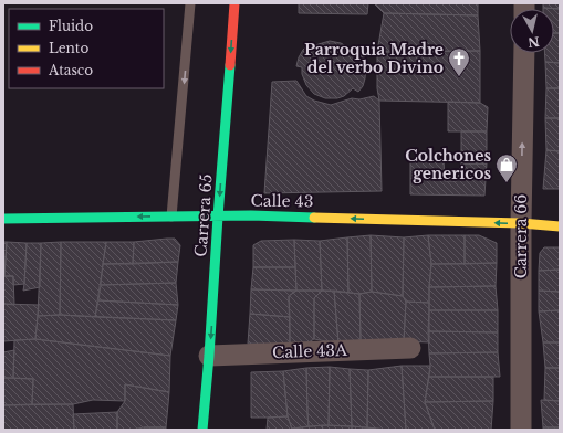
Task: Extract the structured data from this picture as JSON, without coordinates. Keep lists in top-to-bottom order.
{
  "streets": {
    "street": [
      "Calle 43",
      "Carrera 65",
      "Carrera 66",
      "Calle 43A"
    ]
  },
  "crossings": [
    ["Calle 43", "Carrera 65"],
    ["Calle 43", "Carrera 66"],
    ["Carrera 65", "Calle 43A"]
  ],
  "one_way": ["Calle 43", "Carrera 65", "Carrera 66"],
  "places": {
    "church": ["Parroquia Madre del verbo Divino"],
    "shop": ["Colchones genericos"]
  },
  "legend": ["Fluido", "Lento", "Atasco"],
  "north": "bottom"
}
